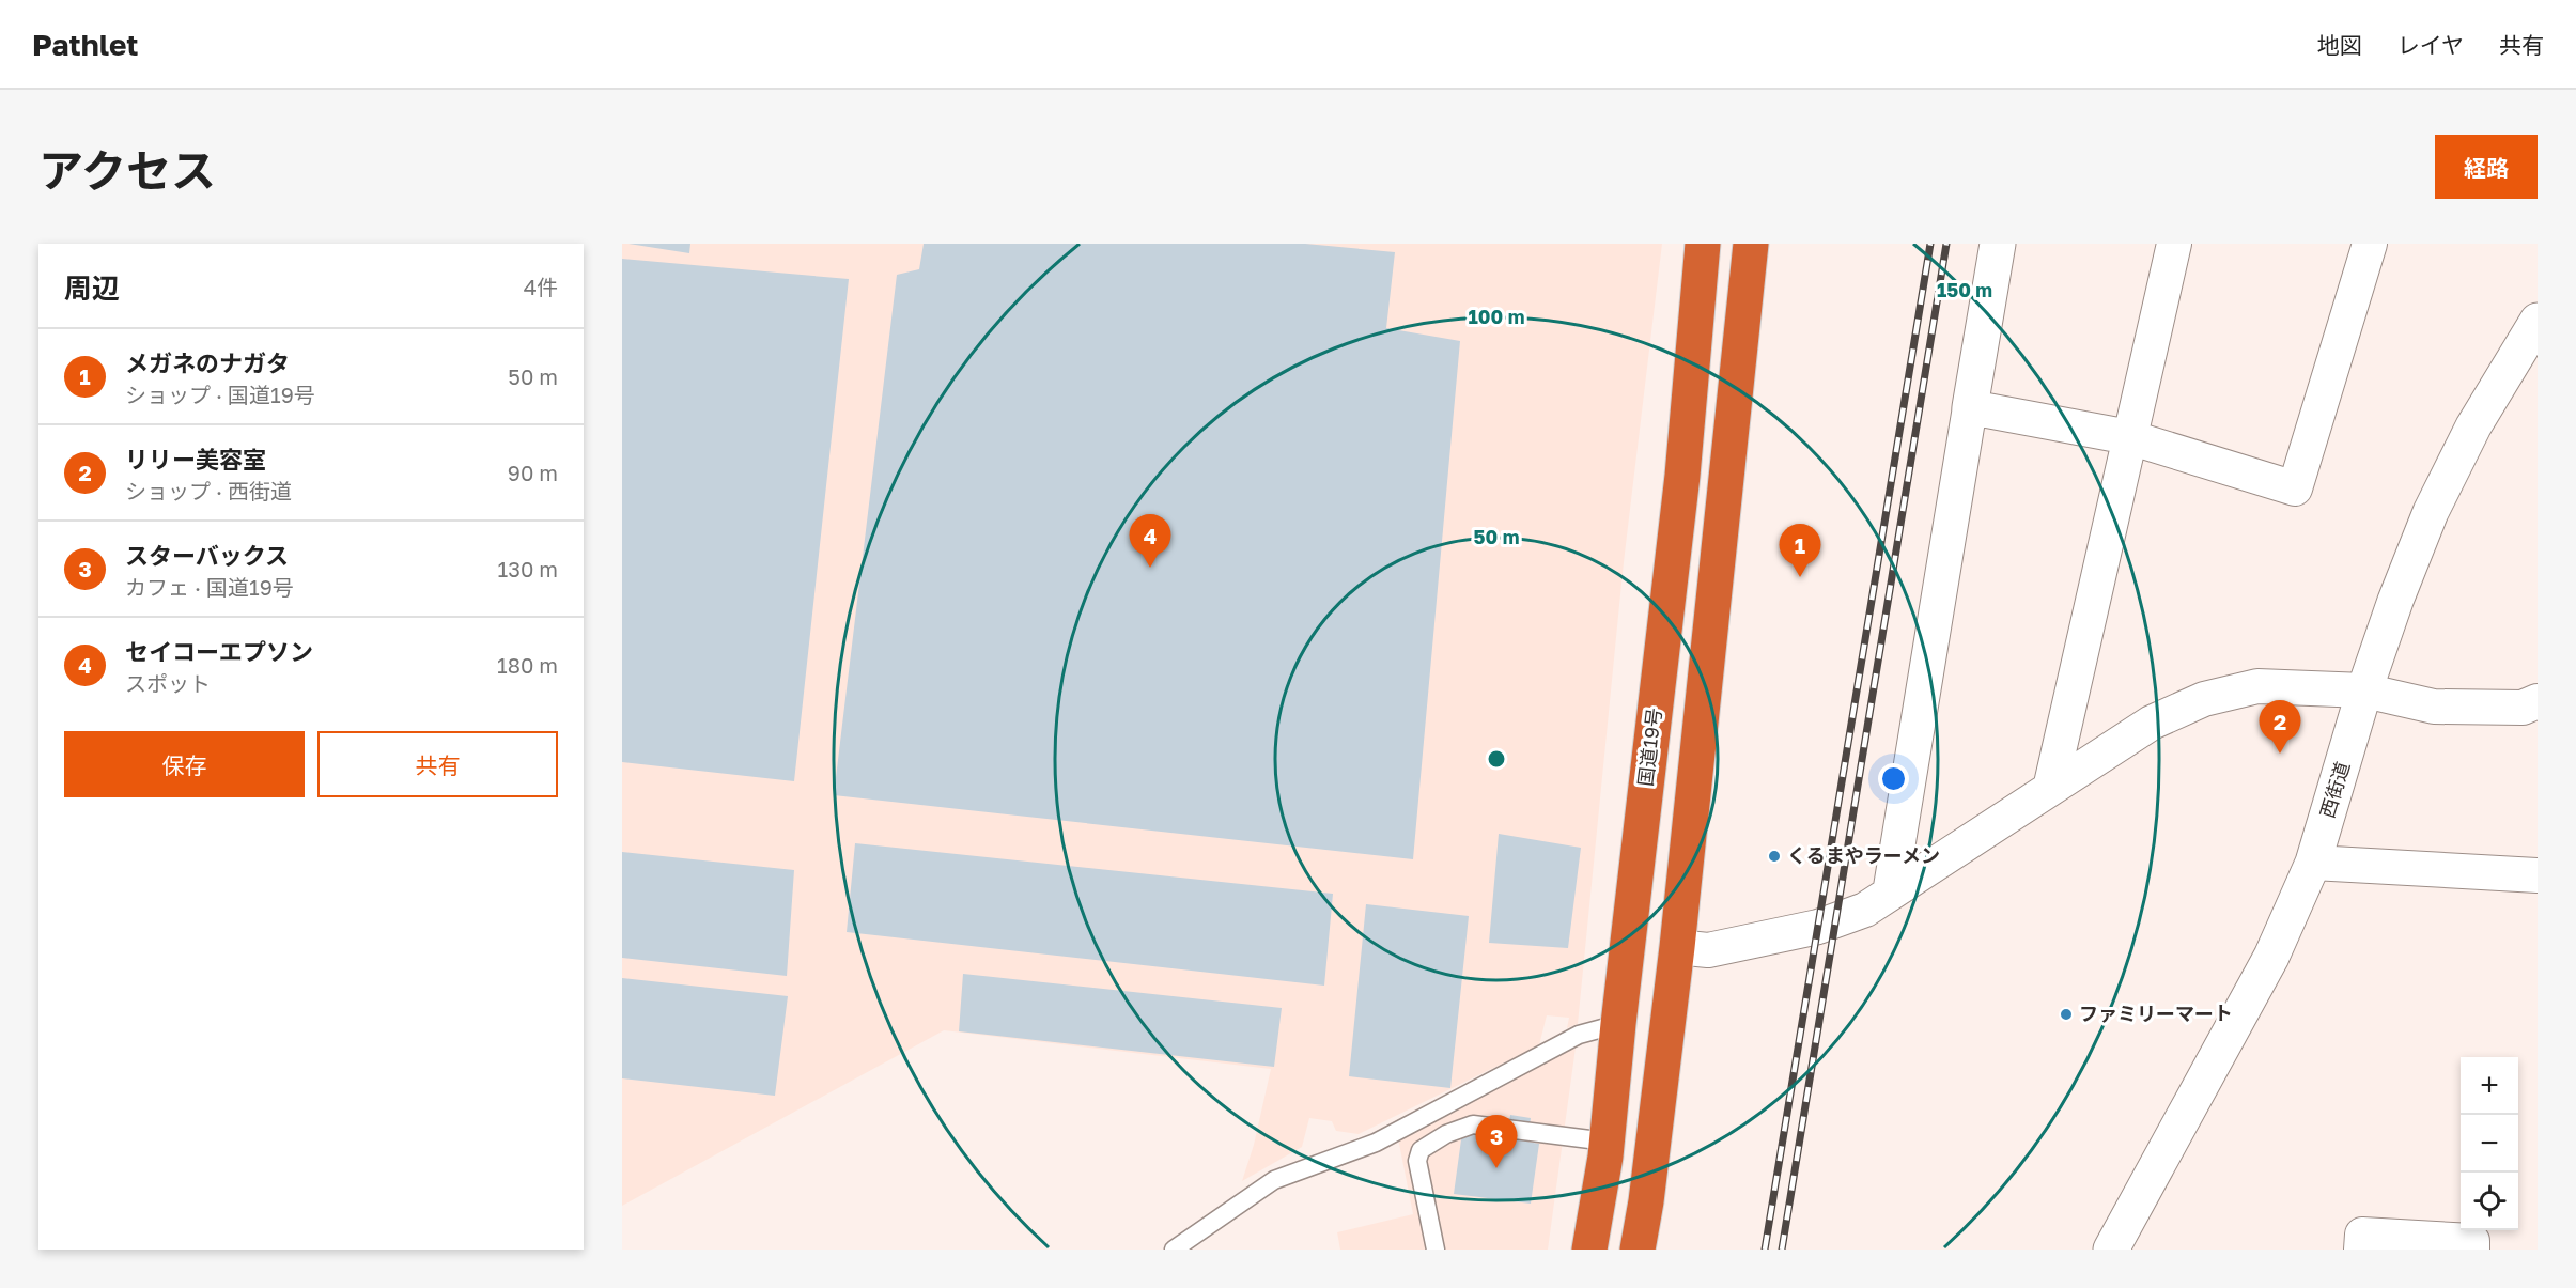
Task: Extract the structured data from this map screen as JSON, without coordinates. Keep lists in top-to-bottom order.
{
  "streets": {
    "highway": ["国道19号"],
    "main road": ["西街道"]
  },
  "places": ["くるまやラーメン", "ファミリーマート"],
  "page": {
    "header": "Pathlet",
    "nav": ["地図", "レイヤ", "共有"],
    "title": "アクセス",
    "buttons": [
      "経路",
      ["保存", "共有"]
    ],
    "heading": ["周辺", "4件"],
    "list": [
      {
        "mark": "1",
        "name": "メガネのナガタ",
        "note": "ショップ · 国道19号",
        "value": "50 m"
      },
      {
        "mark": "2",
        "name": "リリー美容室",
        "note": "ショップ · 西街道",
        "value": "90 m"
      },
      {
        "mark": "3",
        "name": "スターバックス",
        "note": "カフェ · 国道19号",
        "value": "130 m"
      },
      {
        "mark": "4",
        "name": "セイコーエプソン",
        "note": "スポット",
        "value": "180 m"
      }
    ],
    "pins": [
      "4",
      "1",
      "2",
      "3"
    ],
    "map_buttons": ["+", "−"]
  },
  "rings": ["150 m", "100 m", "50 m"]
}
